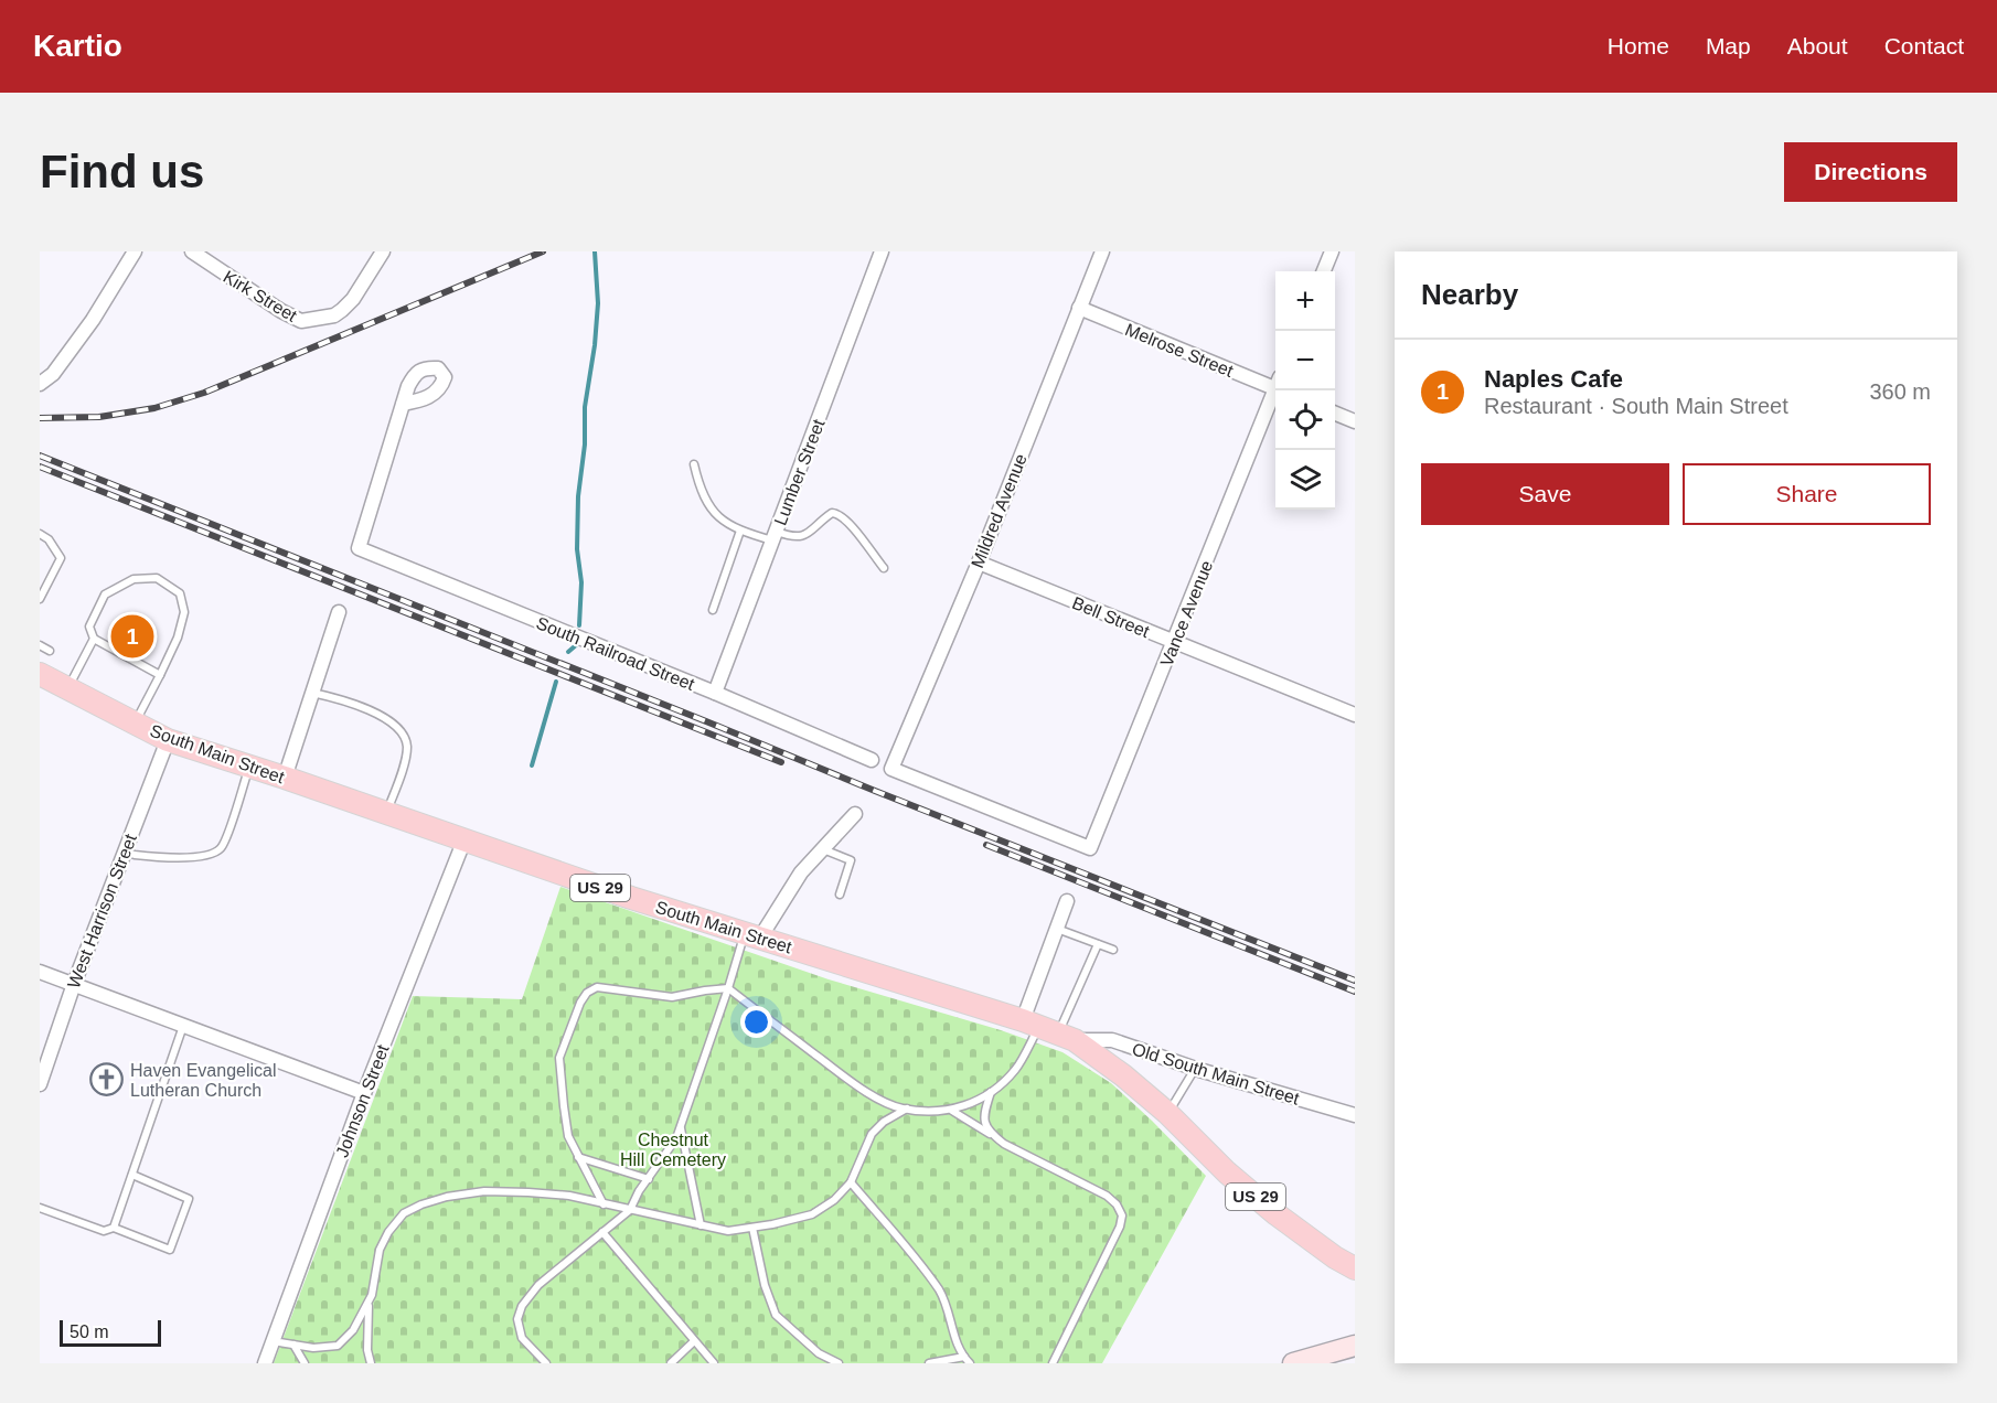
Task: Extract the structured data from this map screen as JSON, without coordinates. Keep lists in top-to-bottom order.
{
  "streets": {
    "main road": ["South Main Street", "US 29"],
    "street": [
      "Kirk Street",
      "Melrose Street",
      "Lumber Street",
      "Mildred Avenue",
      "Vance Avenue",
      "Bell Street",
      "South Railroad Street",
      "West Harrison Street",
      "Old South Main Street",
      "Johnson Street"
    ]
  },
  "crossings": [
    ["Melrose Street", "Mildred Avenue"],
    ["Lumber Street", "South Railroad Street"],
    ["Mildred Avenue", "Vance Avenue"],
    ["Mildred Avenue", "Bell Street"],
    ["Vance Avenue", "Bell Street"],
    ["South Main Street", "West Harrison Street"],
    ["South Main Street", "Old South Main Street"],
    ["South Main Street", "Johnson Street"]
  ],
  "parks": ["Chestnut Hill Cemetery"],
  "places": {
    "church": ["Haven Evangelical Lutheran Church"]
  },
  "scale_bar": "50 m",
  "page": {
    "header": "Kartio",
    "nav": [
      "Home",
      "Map",
      "About",
      "Contact"
    ],
    "buttons": [
      "Directions",
      ["Save", "Share"]
    ],
    "title": "Find us",
    "heading": "Nearby",
    "map_buttons": ["+", "−"],
    "list": [
      {
        "mark": "1",
        "name": "Naples Cafe",
        "note": "Restaurant · South Main Street",
        "value": "360 m"
      }
    ],
    "pins": "1",
    "scale": "50 m"
  }
}
